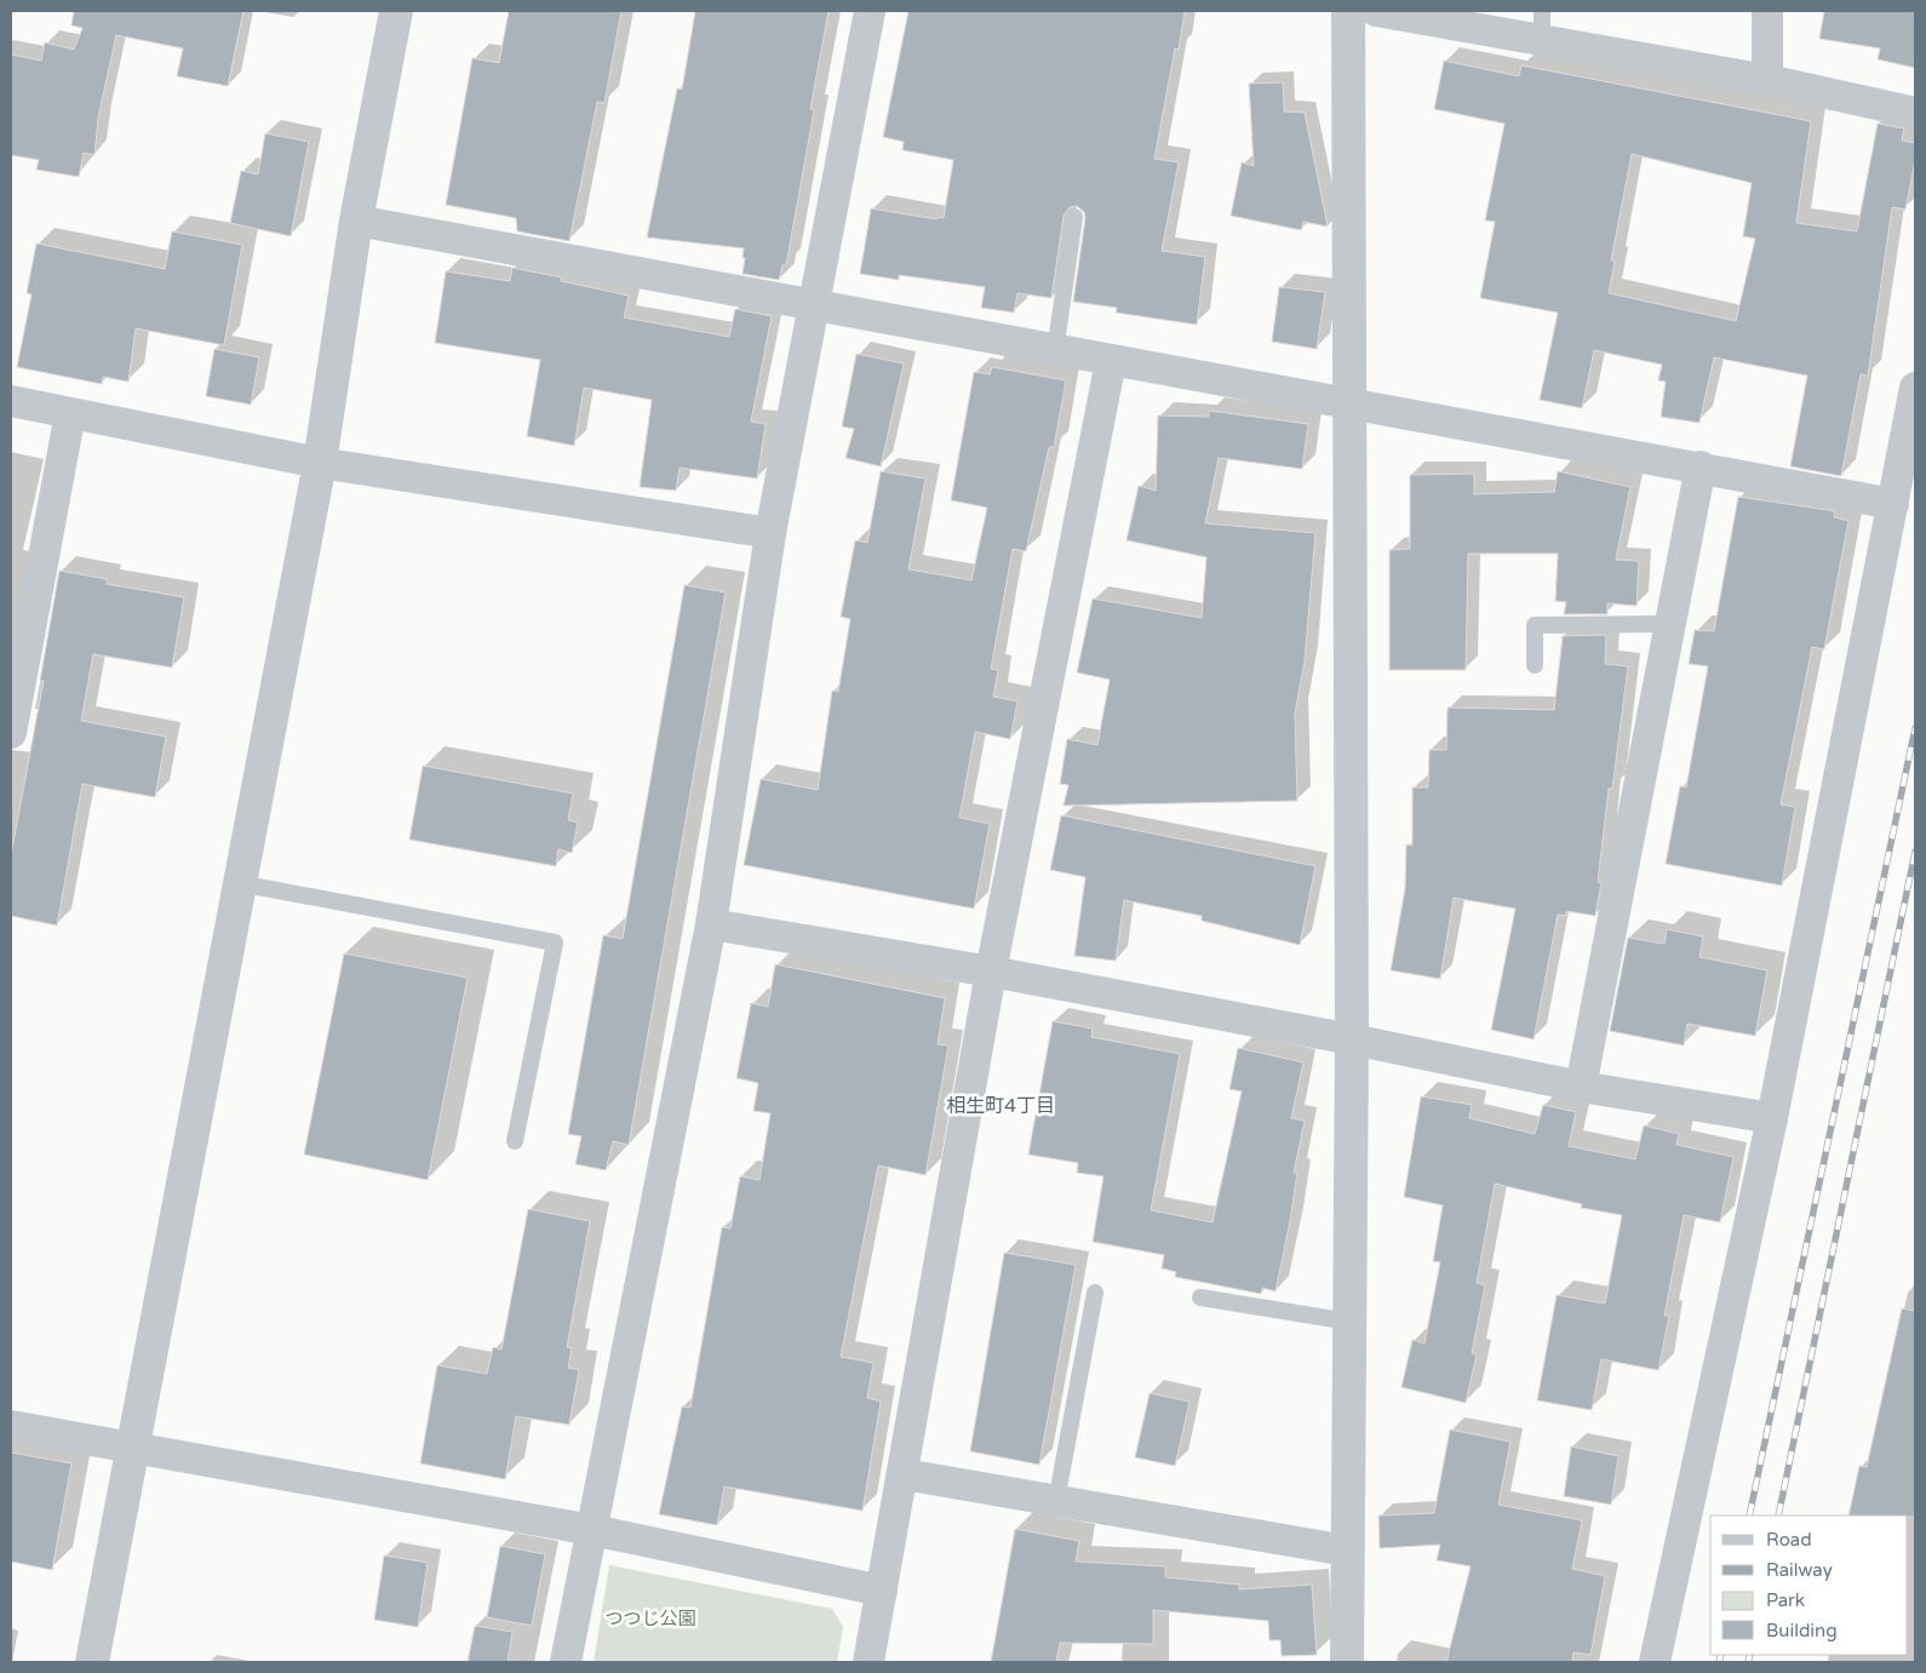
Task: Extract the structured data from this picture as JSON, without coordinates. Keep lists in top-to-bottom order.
{
  "districts": ["相生町4丁目"],
  "parks": ["つつじ公園"],
  "legend": [
    "Road",
    "Railway",
    "Park",
    "Building"
  ]
}
